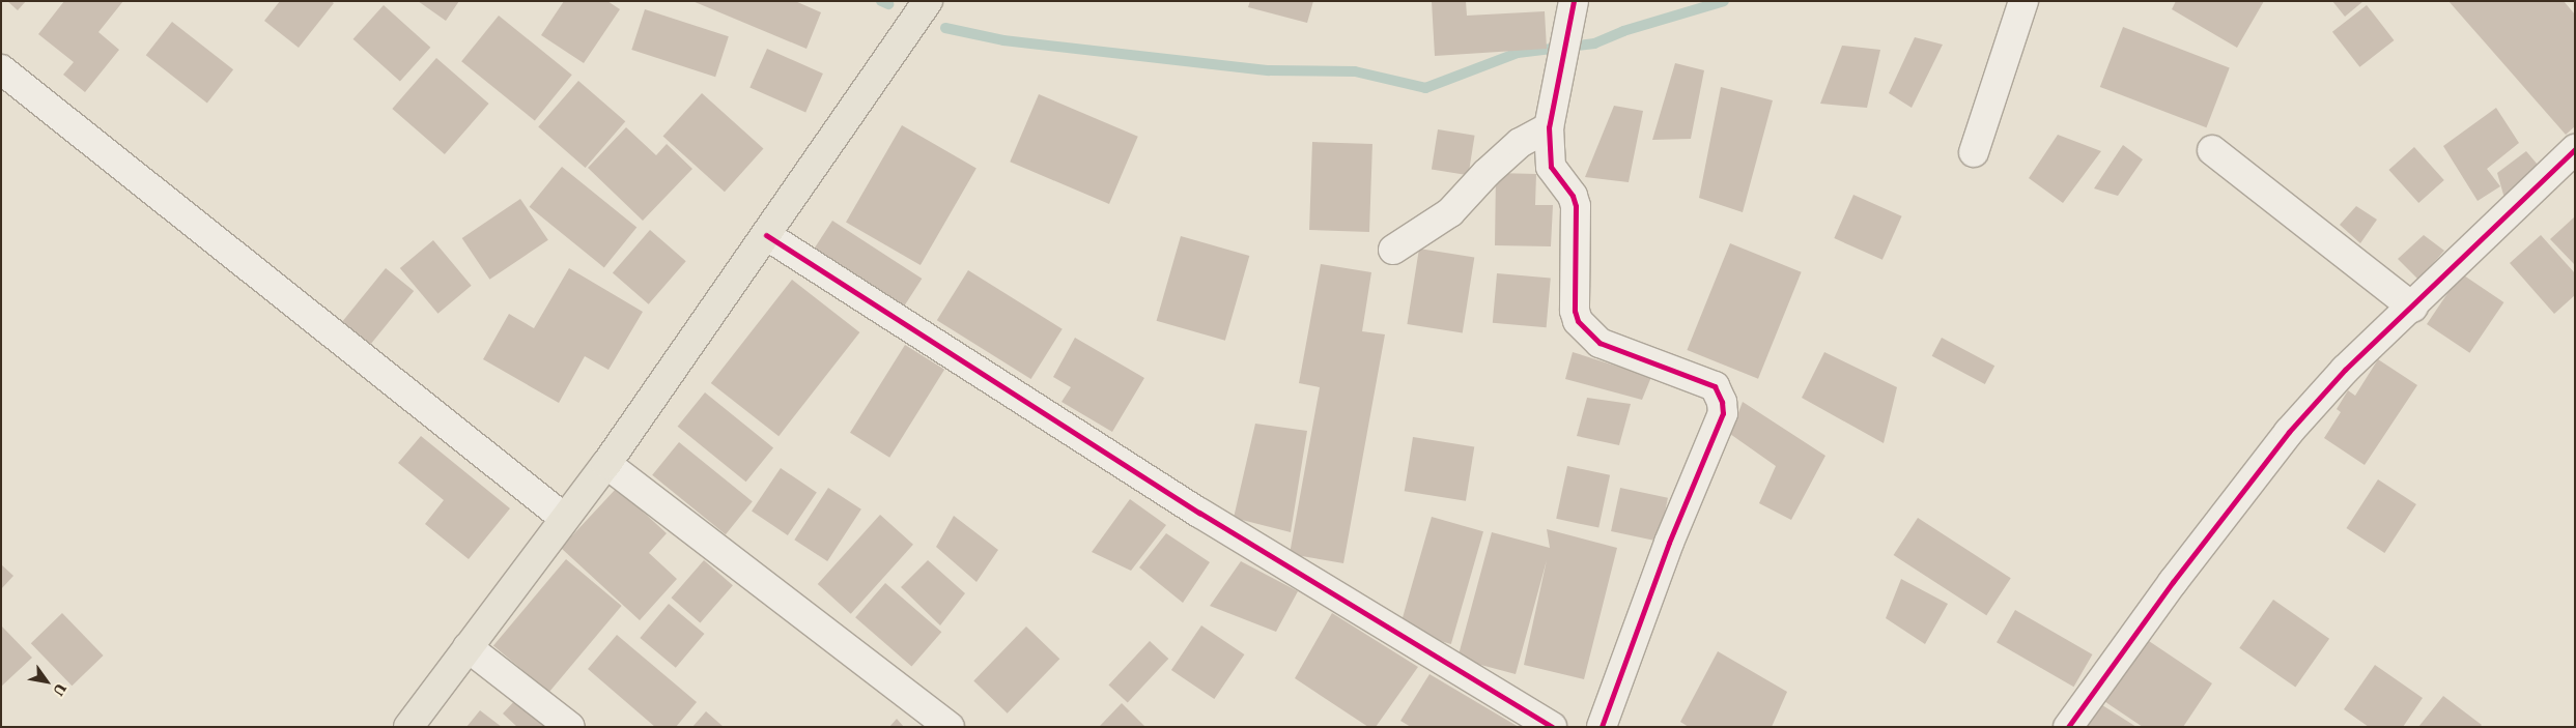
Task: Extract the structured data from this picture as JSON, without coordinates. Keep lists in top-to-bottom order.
{
  "north": "bottom right"
}
